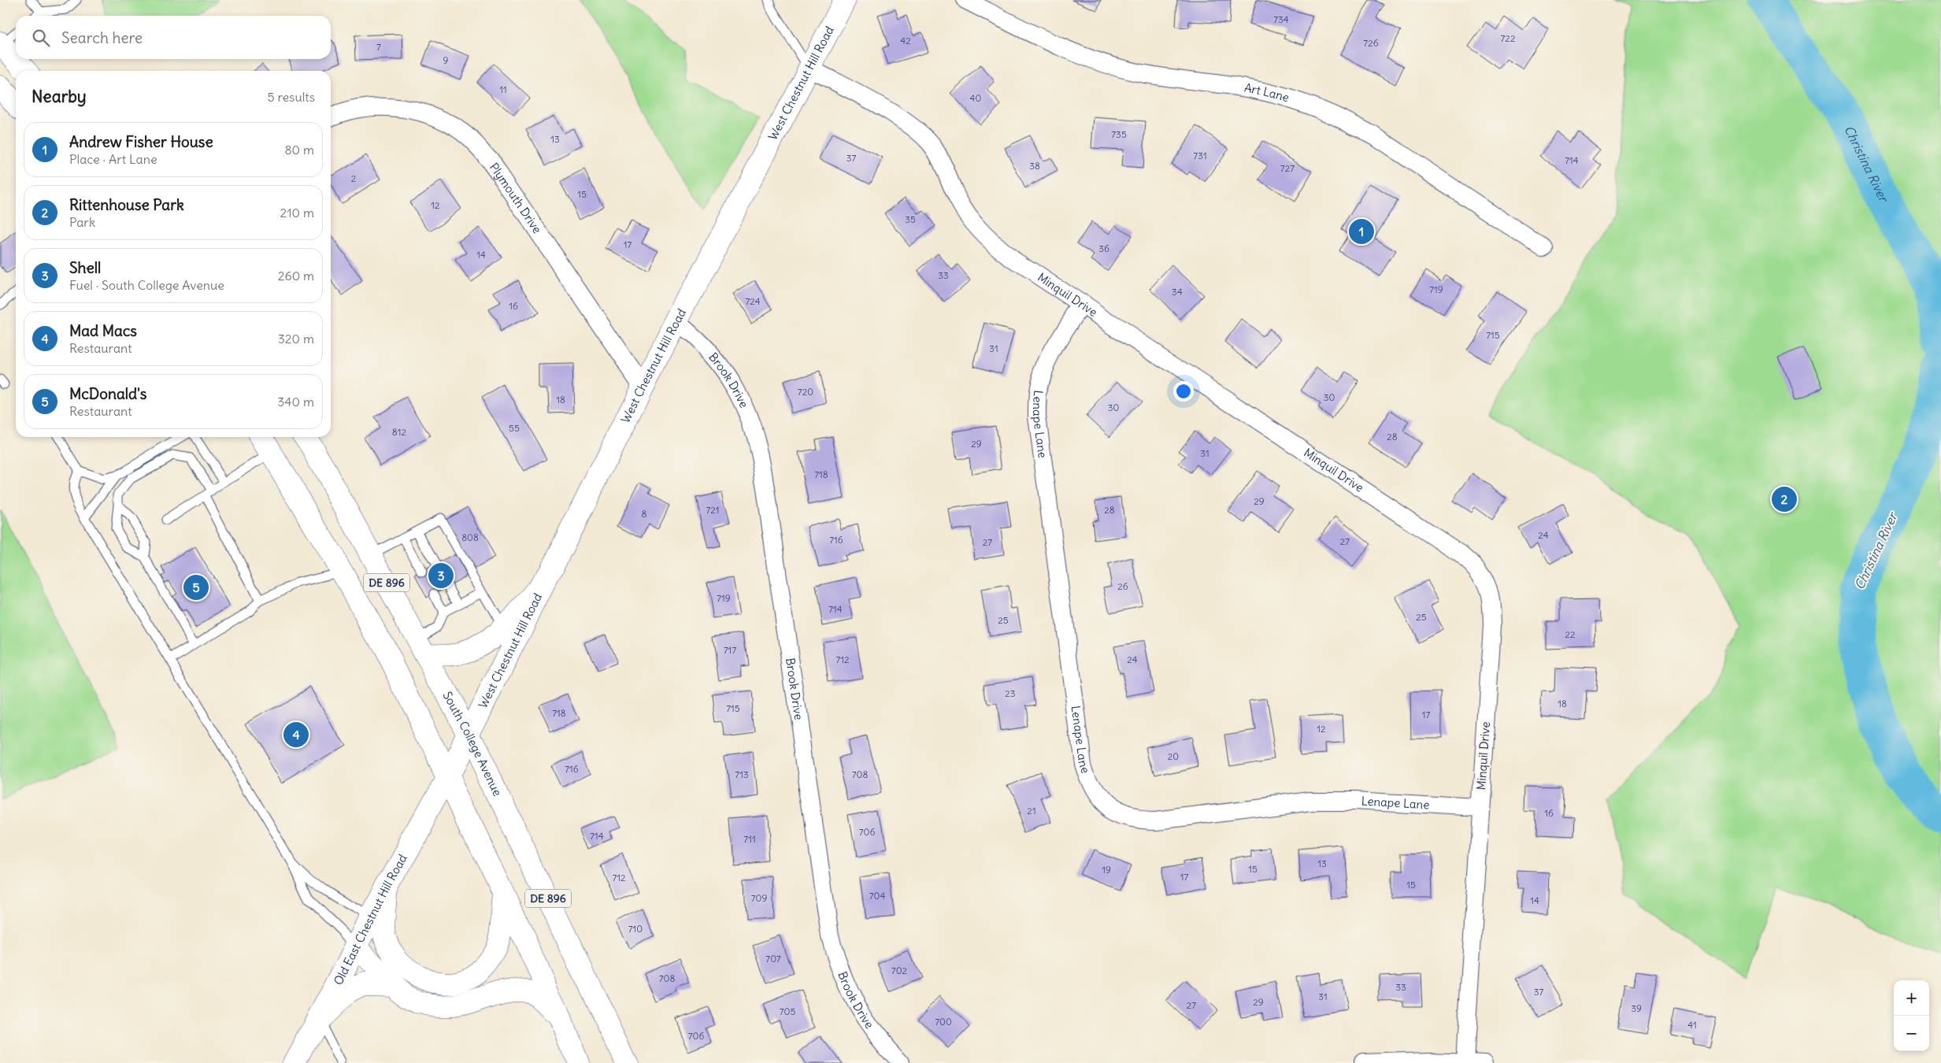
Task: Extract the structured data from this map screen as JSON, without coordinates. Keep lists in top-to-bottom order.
{
  "streets": {
    "main road": [
      "West Chestnut Hill Road",
      "DE 896",
      "South College Avenue",
      "Old East Chestnut Hill Road"
    ],
    "street": [
      "Art Lane",
      "Plymouth Drive",
      "Minquil Drive",
      "Brook Drive",
      "Lenape Lane"
    ]
  },
  "crossings": [
    ["West Chestnut Hill Road", "Plymouth Drive"],
    ["West Chestnut Hill Road", "Minquil Drive"],
    ["West Chestnut Hill Road", "Brook Drive"],
    ["West Chestnut Hill Road", "DE 896"],
    ["West Chestnut Hill Road", "South College Avenue"],
    ["West Chestnut Hill Road", "Old East Chestnut Hill Road"],
    ["Minquil Drive", "Lenape Lane"],
    ["DE 896", "Old East Chestnut Hill Road"]
  ],
  "water": ["Christina River"],
  "house_numbers": [
    "734",
    "722",
    "42",
    "726",
    "7",
    "9",
    "11",
    "40",
    "735",
    "13",
    "731",
    "37",
    "714",
    "38",
    "727",
    "2",
    "15",
    "12",
    "35",
    "17",
    "36",
    "14",
    "33",
    "719",
    "34",
    "724",
    "16",
    "715",
    "31",
    "720",
    "30",
    "18",
    "30",
    "55",
    "812",
    "28",
    "29",
    "31",
    "718",
    "29",
    "721",
    "28",
    "8",
    "24",
    "808",
    "716",
    "27",
    "27",
    "26",
    "719",
    "714",
    "25",
    "25",
    "22",
    "717",
    "712",
    "24",
    "23",
    "18",
    "715",
    "718",
    "17",
    "12",
    "20",
    "716",
    "713",
    "708",
    "21",
    "16",
    "706",
    "714",
    "711",
    "13",
    "15",
    "19",
    "17",
    "712",
    "15",
    "704",
    "709",
    "14",
    "710",
    "707",
    "702",
    "708",
    "33",
    "37",
    "31",
    "29",
    "27",
    "39",
    "705",
    "700",
    "41",
    "706"
  ],
  "page": {
    "search": "Search here",
    "heading": ["Nearby", "5 results"],
    "list": [
      {
        "mark": "1",
        "name": "Andrew Fisher House",
        "note": "Place · Art Lane",
        "value": "80 m"
      },
      {
        "mark": "2",
        "name": "Rittenhouse Park",
        "note": "Park",
        "value": "210 m"
      },
      {
        "mark": "3",
        "name": "Shell",
        "note": "Fuel · South College Avenue",
        "value": "260 m"
      },
      {
        "mark": "4",
        "name": "Mad Macs",
        "note": "Restaurant",
        "value": "320 m"
      },
      {
        "mark": "5",
        "name": "McDonald's",
        "note": "Restaurant",
        "value": "340 m"
      }
    ],
    "pins": [
      "1",
      "2",
      "3",
      "5",
      "4"
    ],
    "map_buttons": ["+", "−"]
  }
}
